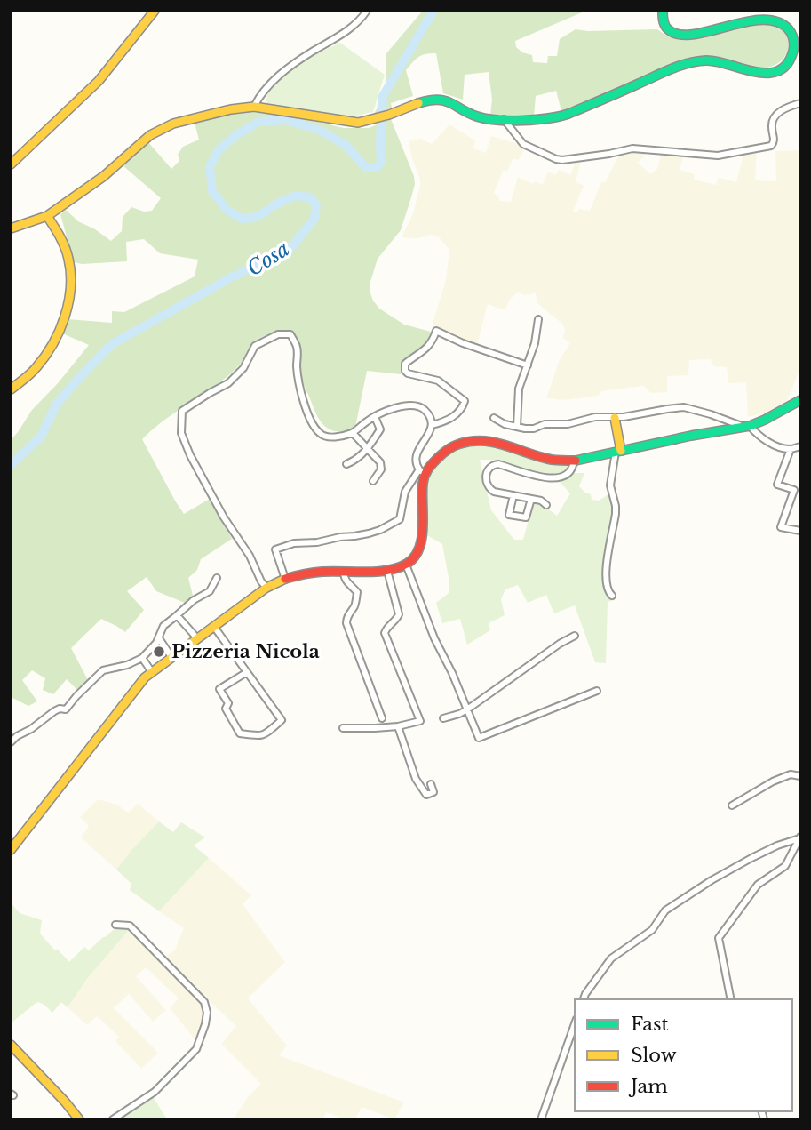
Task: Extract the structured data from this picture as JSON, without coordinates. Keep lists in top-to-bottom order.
{
  "water": ["Cosa"],
  "places": ["Pizzeria Nicola"],
  "legend": ["Fast", "Slow", "Jam"]
}
